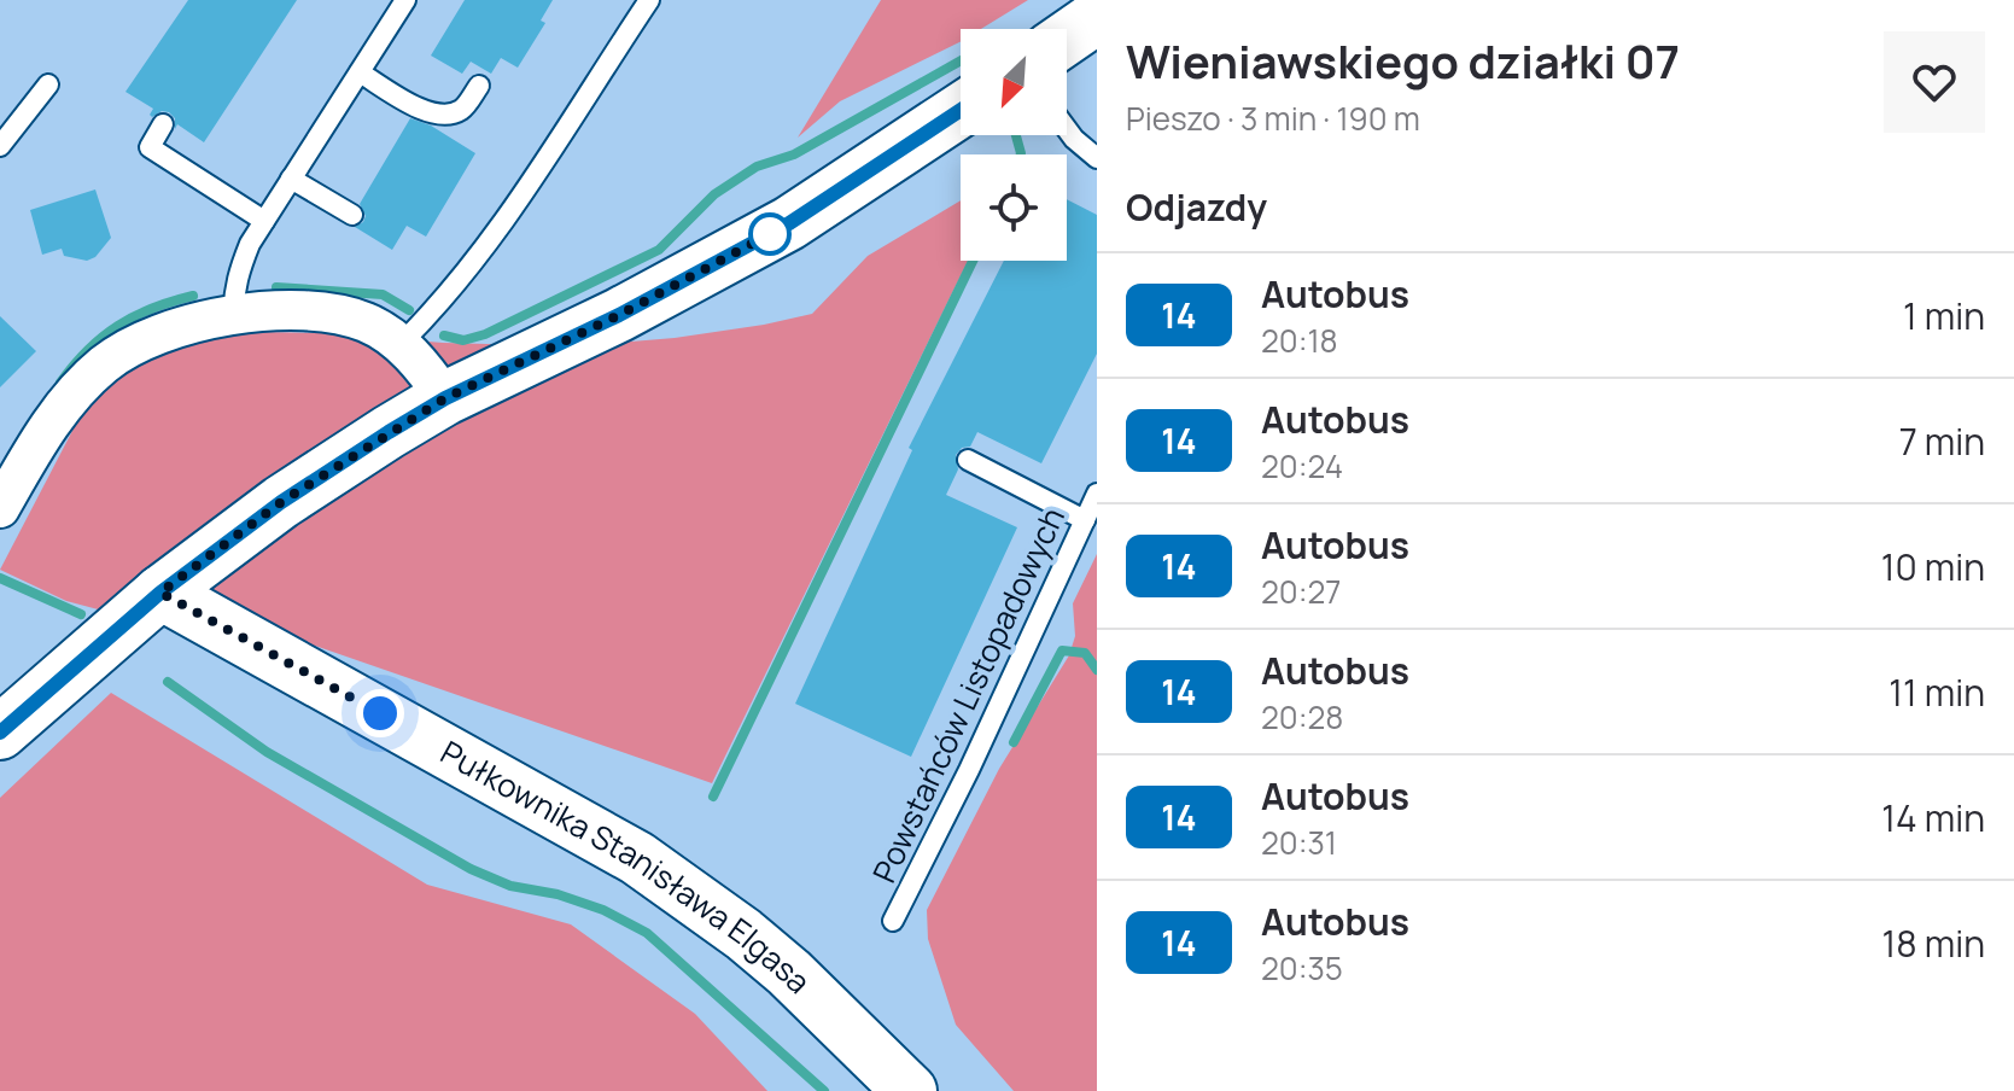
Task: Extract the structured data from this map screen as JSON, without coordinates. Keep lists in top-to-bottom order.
{
  "streets": {
    "street": ["Pułkownika Stanisława Elgasa"],
    "lane": ["Powstańców Listopadowych"]
  },
  "lines": ["bus line 14"],
  "north": "bottom left",
  "page": {
    "heading": [
      ["Wieniawskiego działki 07", "Pieszo · 3 min · 190 m"],
      "Odjazdy"
    ],
    "list": [
      {
        "mark": "14",
        "name": "Autobus",
        "note": "20:18",
        "value": "1 min"
      },
      {
        "mark": "14",
        "name": "Autobus",
        "note": "20:24",
        "value": "7 min"
      },
      {
        "mark": "14",
        "name": "Autobus",
        "note": "20:27",
        "value": "10 min"
      },
      {
        "mark": "14",
        "name": "Autobus",
        "note": "20:28",
        "value": "11 min"
      },
      {
        "mark": "14",
        "name": "Autobus",
        "note": "20:31",
        "value": "14 min"
      },
      {
        "mark": "14",
        "name": "Autobus",
        "note": "20:35",
        "value": "18 min"
      }
    ]
  }
}
